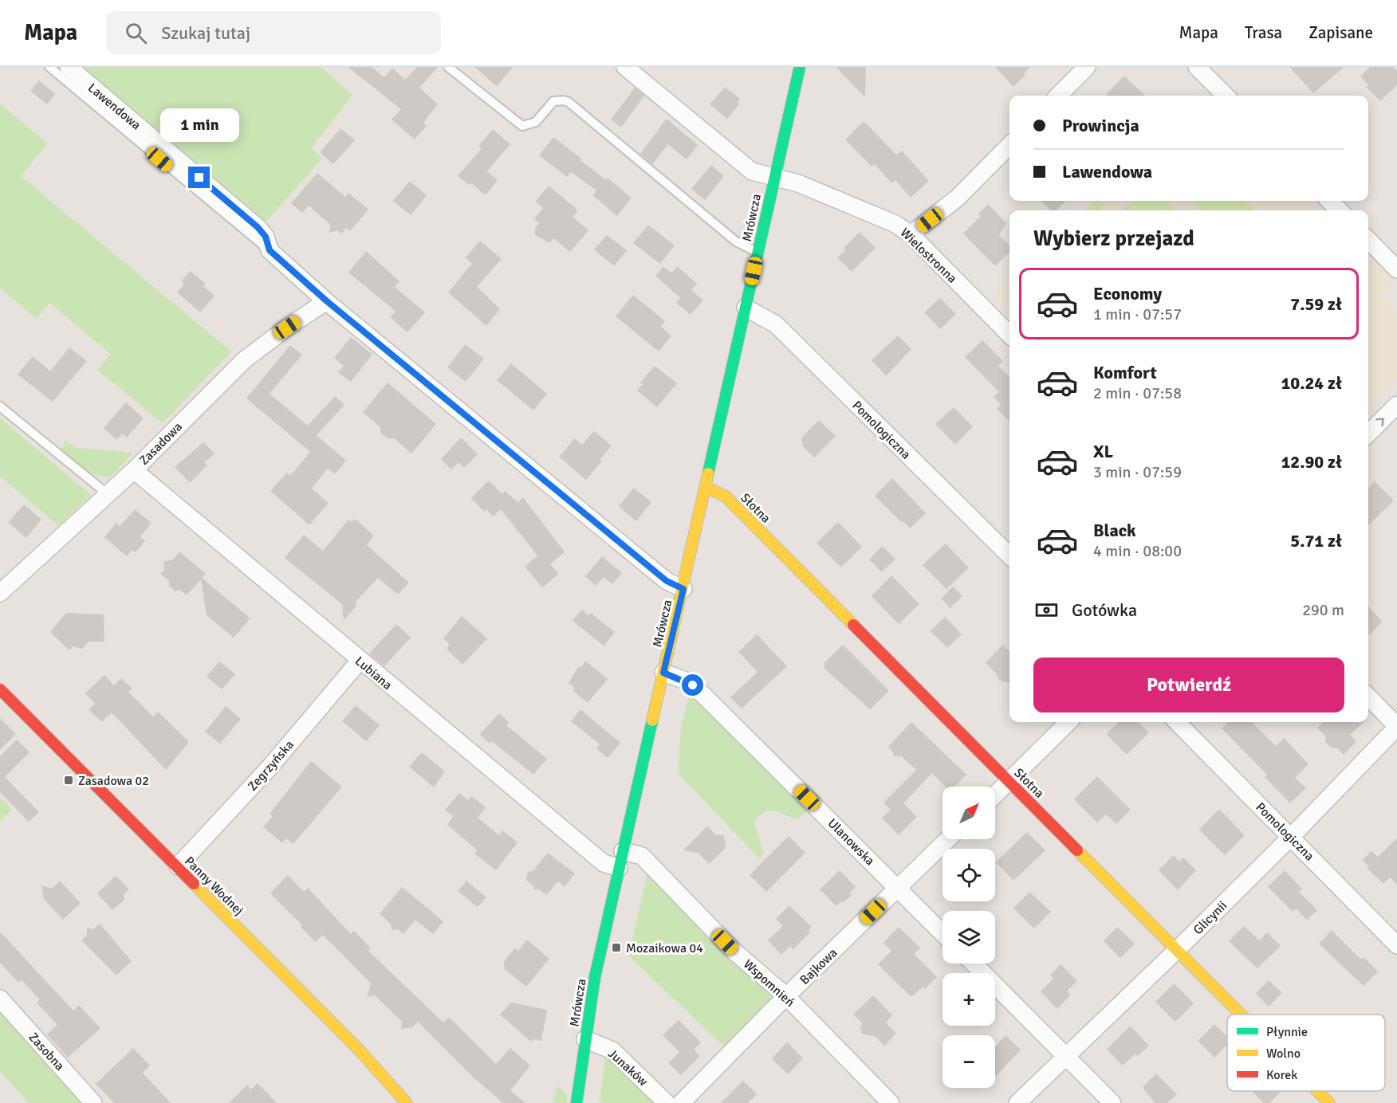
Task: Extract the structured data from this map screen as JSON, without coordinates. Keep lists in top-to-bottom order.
{
  "streets": {
    "street": [
      "Lawendowa",
      "Mrówcza",
      "Wielostronna",
      "Pomologiczna",
      "Zasadowa",
      "Słotna",
      "Lubiana",
      "Zegrzyńska",
      "Ulanowska",
      "Panny Wodnej",
      "Glicynii",
      "Bajkowa",
      "Wspomnień",
      "Zasobna",
      "Junaków"
    ]
  },
  "crossings": [
    ["Lawendowa", "Mrówcza"],
    ["Lawendowa", "Zasadowa"],
    ["Mrówcza", "Wielostronna"],
    ["Mrówcza", "Pomologiczna"],
    ["Mrówcza", "Słotna"],
    ["Mrówcza", "Lubiana"],
    ["Mrówcza", "Ulanowska"],
    ["Mrówcza", "Wspomnień"],
    ["Mrówcza", "Junaków"],
    ["Pomologiczna", "Glicynii"],
    ["Zasadowa", "Lubiana"],
    ["Słotna", "Glicynii"],
    ["Lubiana", "Zegrzyńska"],
    ["Zegrzyńska", "Panny Wodnej"],
    ["Ulanowska", "Bajkowa"],
    ["Bajkowa", "Wspomnień"]
  ],
  "places": {
    "transit": ["Zasadowa 02", "Mozaikowa 04"]
  },
  "legend": ["Płynnie", "Wolno", "Korek"],
  "north": "top right",
  "page": {
    "header": "Mapa",
    "search": "Szukaj tutaj",
    "nav": ["Mapa", "Trasa", "Zapisane"],
    "banner": ["Prowincja", "Lawendowa"],
    "bubble": "1 min",
    "heading": "Wybierz przejazd",
    "list": [
      {
        "name": "Economy",
        "note": "1 min · 07:57",
        "value": "7.59 zł"
      },
      {
        "name": "Komfort",
        "note": "2 min · 07:58",
        "value": "10.24 zł"
      },
      {
        "name": "XL",
        "note": "3 min · 07:59",
        "value": "12.90 zł"
      },
      {
        "name": "Black",
        "note": "4 min · 08:00",
        "value": "5.71 zł"
      }
    ],
    "pay": ["Gotówka", "290 m"],
    "buttons": "Potwierdź",
    "map_buttons": ["+", "−"]
  }
}
